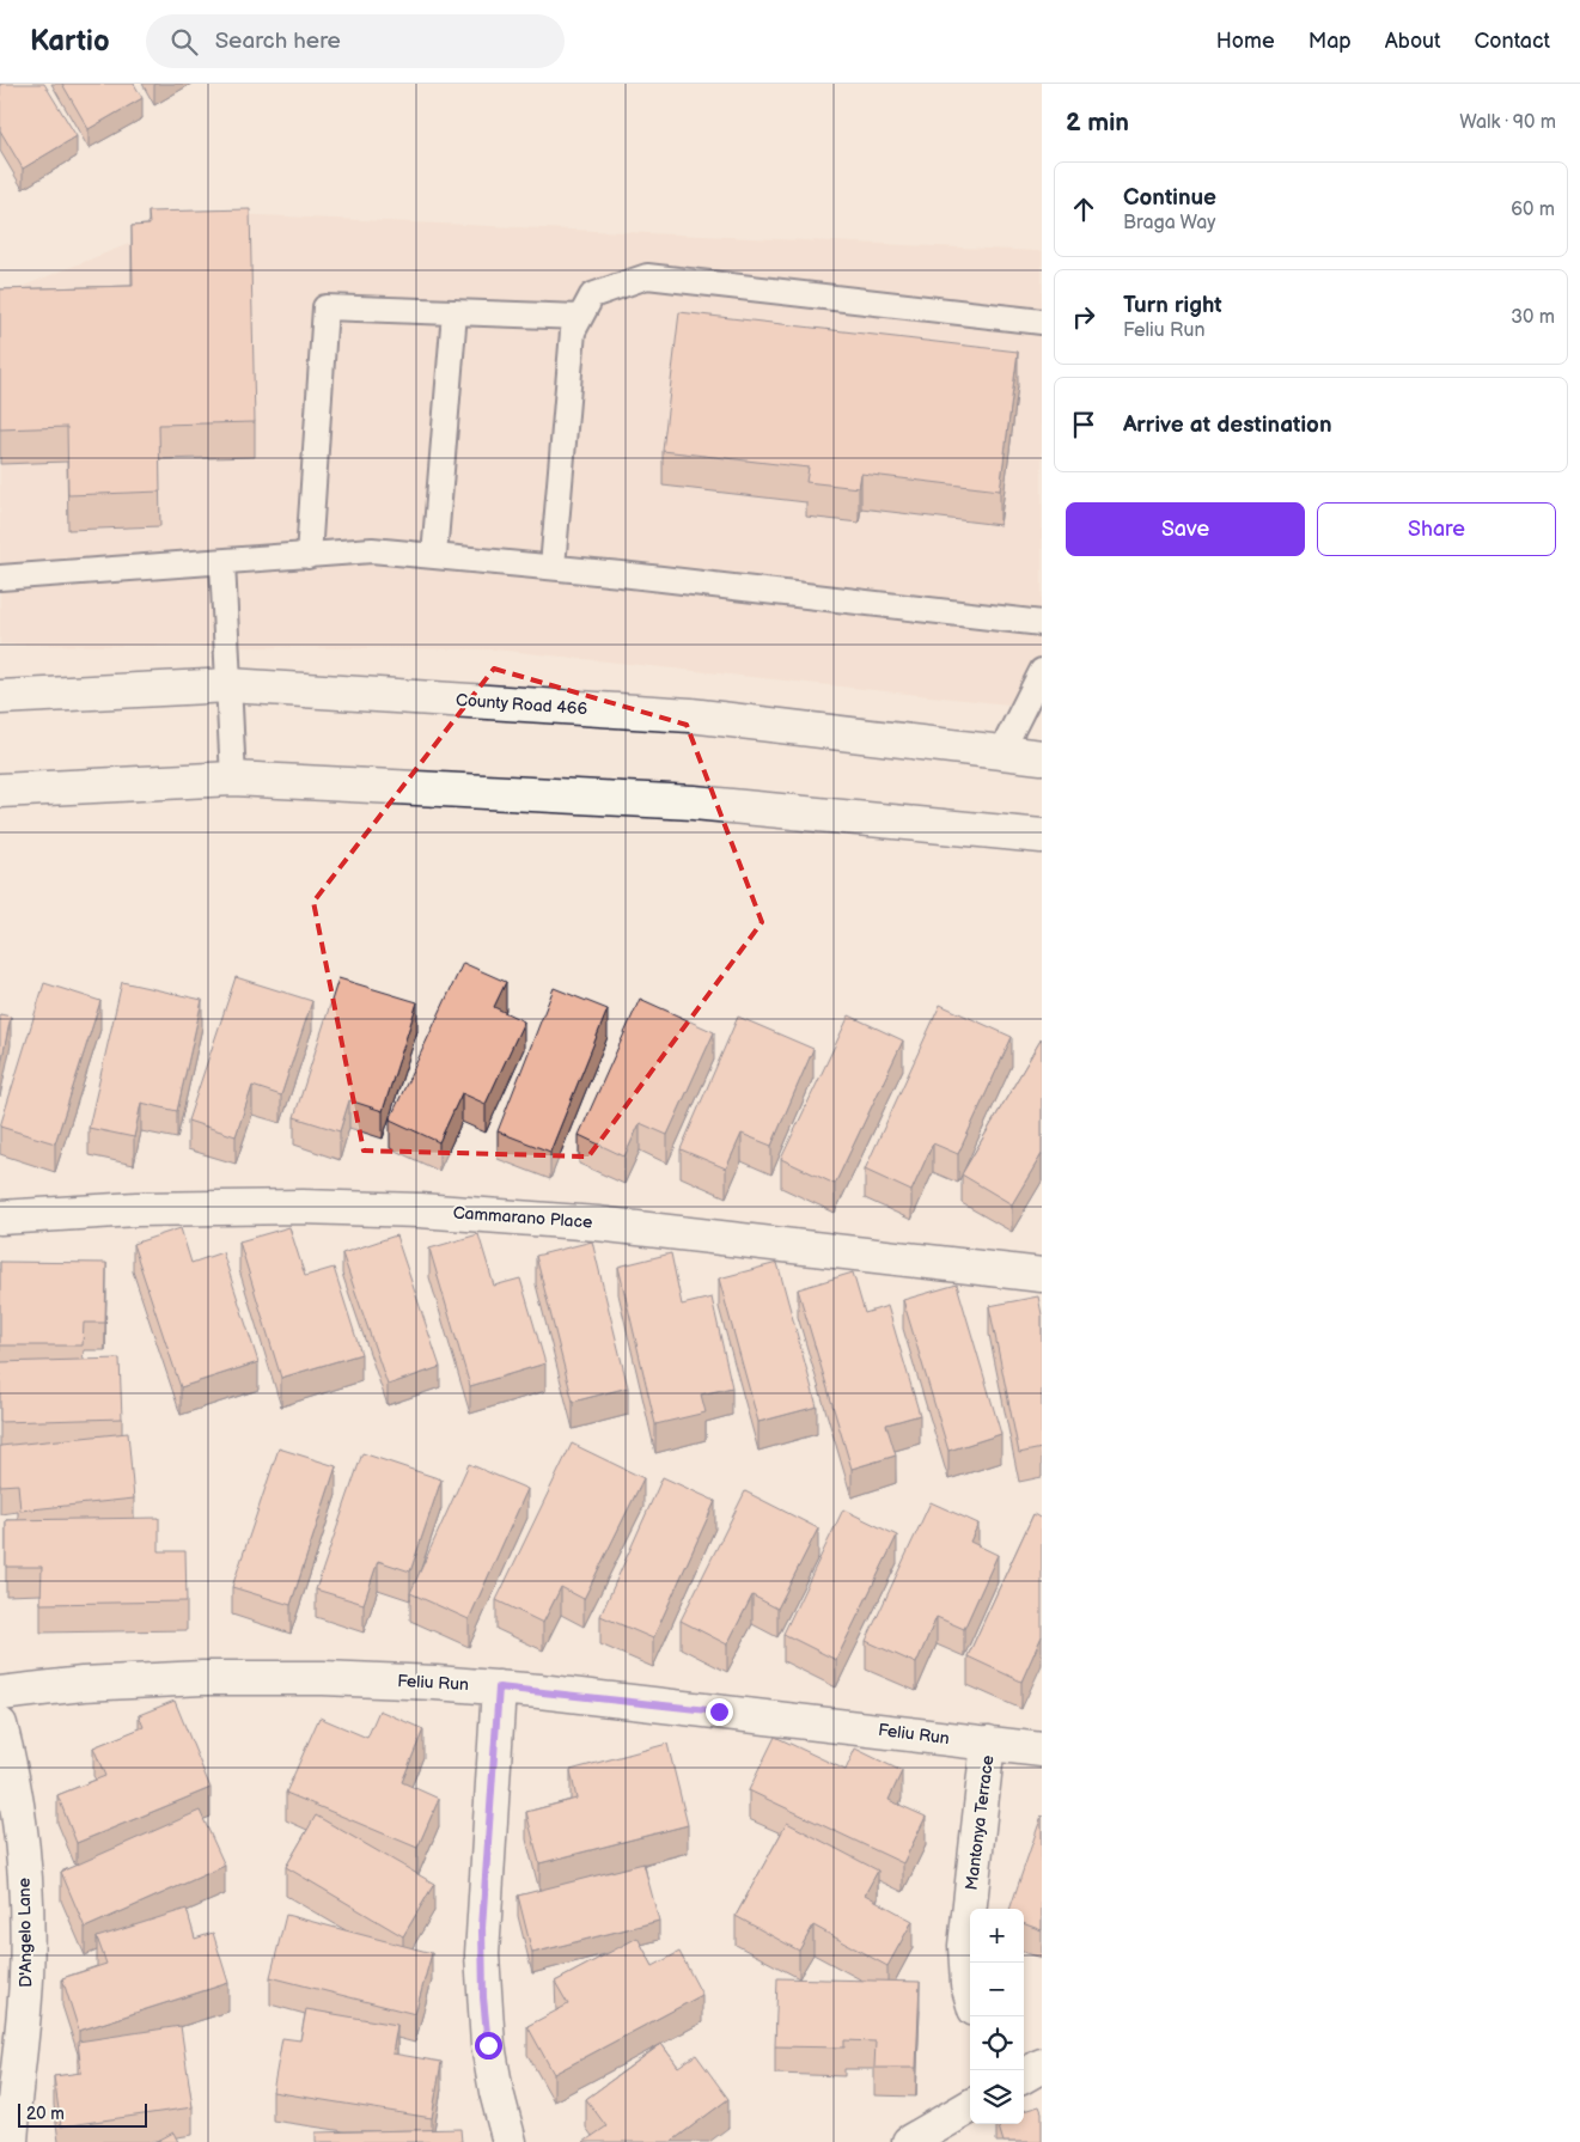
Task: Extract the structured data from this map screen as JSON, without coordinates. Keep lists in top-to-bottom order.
{
  "streets": {
    "street": [
      "County Road 466",
      "Cammarano Place",
      "Feliu Run",
      "Mantonya Terrace",
      "D'Angelo Lane"
    ]
  },
  "crossings": [
    ["Feliu Run", "Mantonya Terrace"]
  ],
  "scale_bar": "20 m",
  "page": {
    "header": "Kartio",
    "search": "Search here",
    "nav": [
      "Home",
      "Map",
      "About",
      "Contact"
    ],
    "heading": ["2 min", "Walk · 90 m"],
    "list": [
      ["Continue", "Braga Way", "60 m"],
      ["Turn right", "Feliu Run", "30 m"],
      "Arrive at destination"
    ],
    "buttons": ["Save", "Share"],
    "map_buttons": ["+", "−"],
    "scale": "20 m"
  }
}
